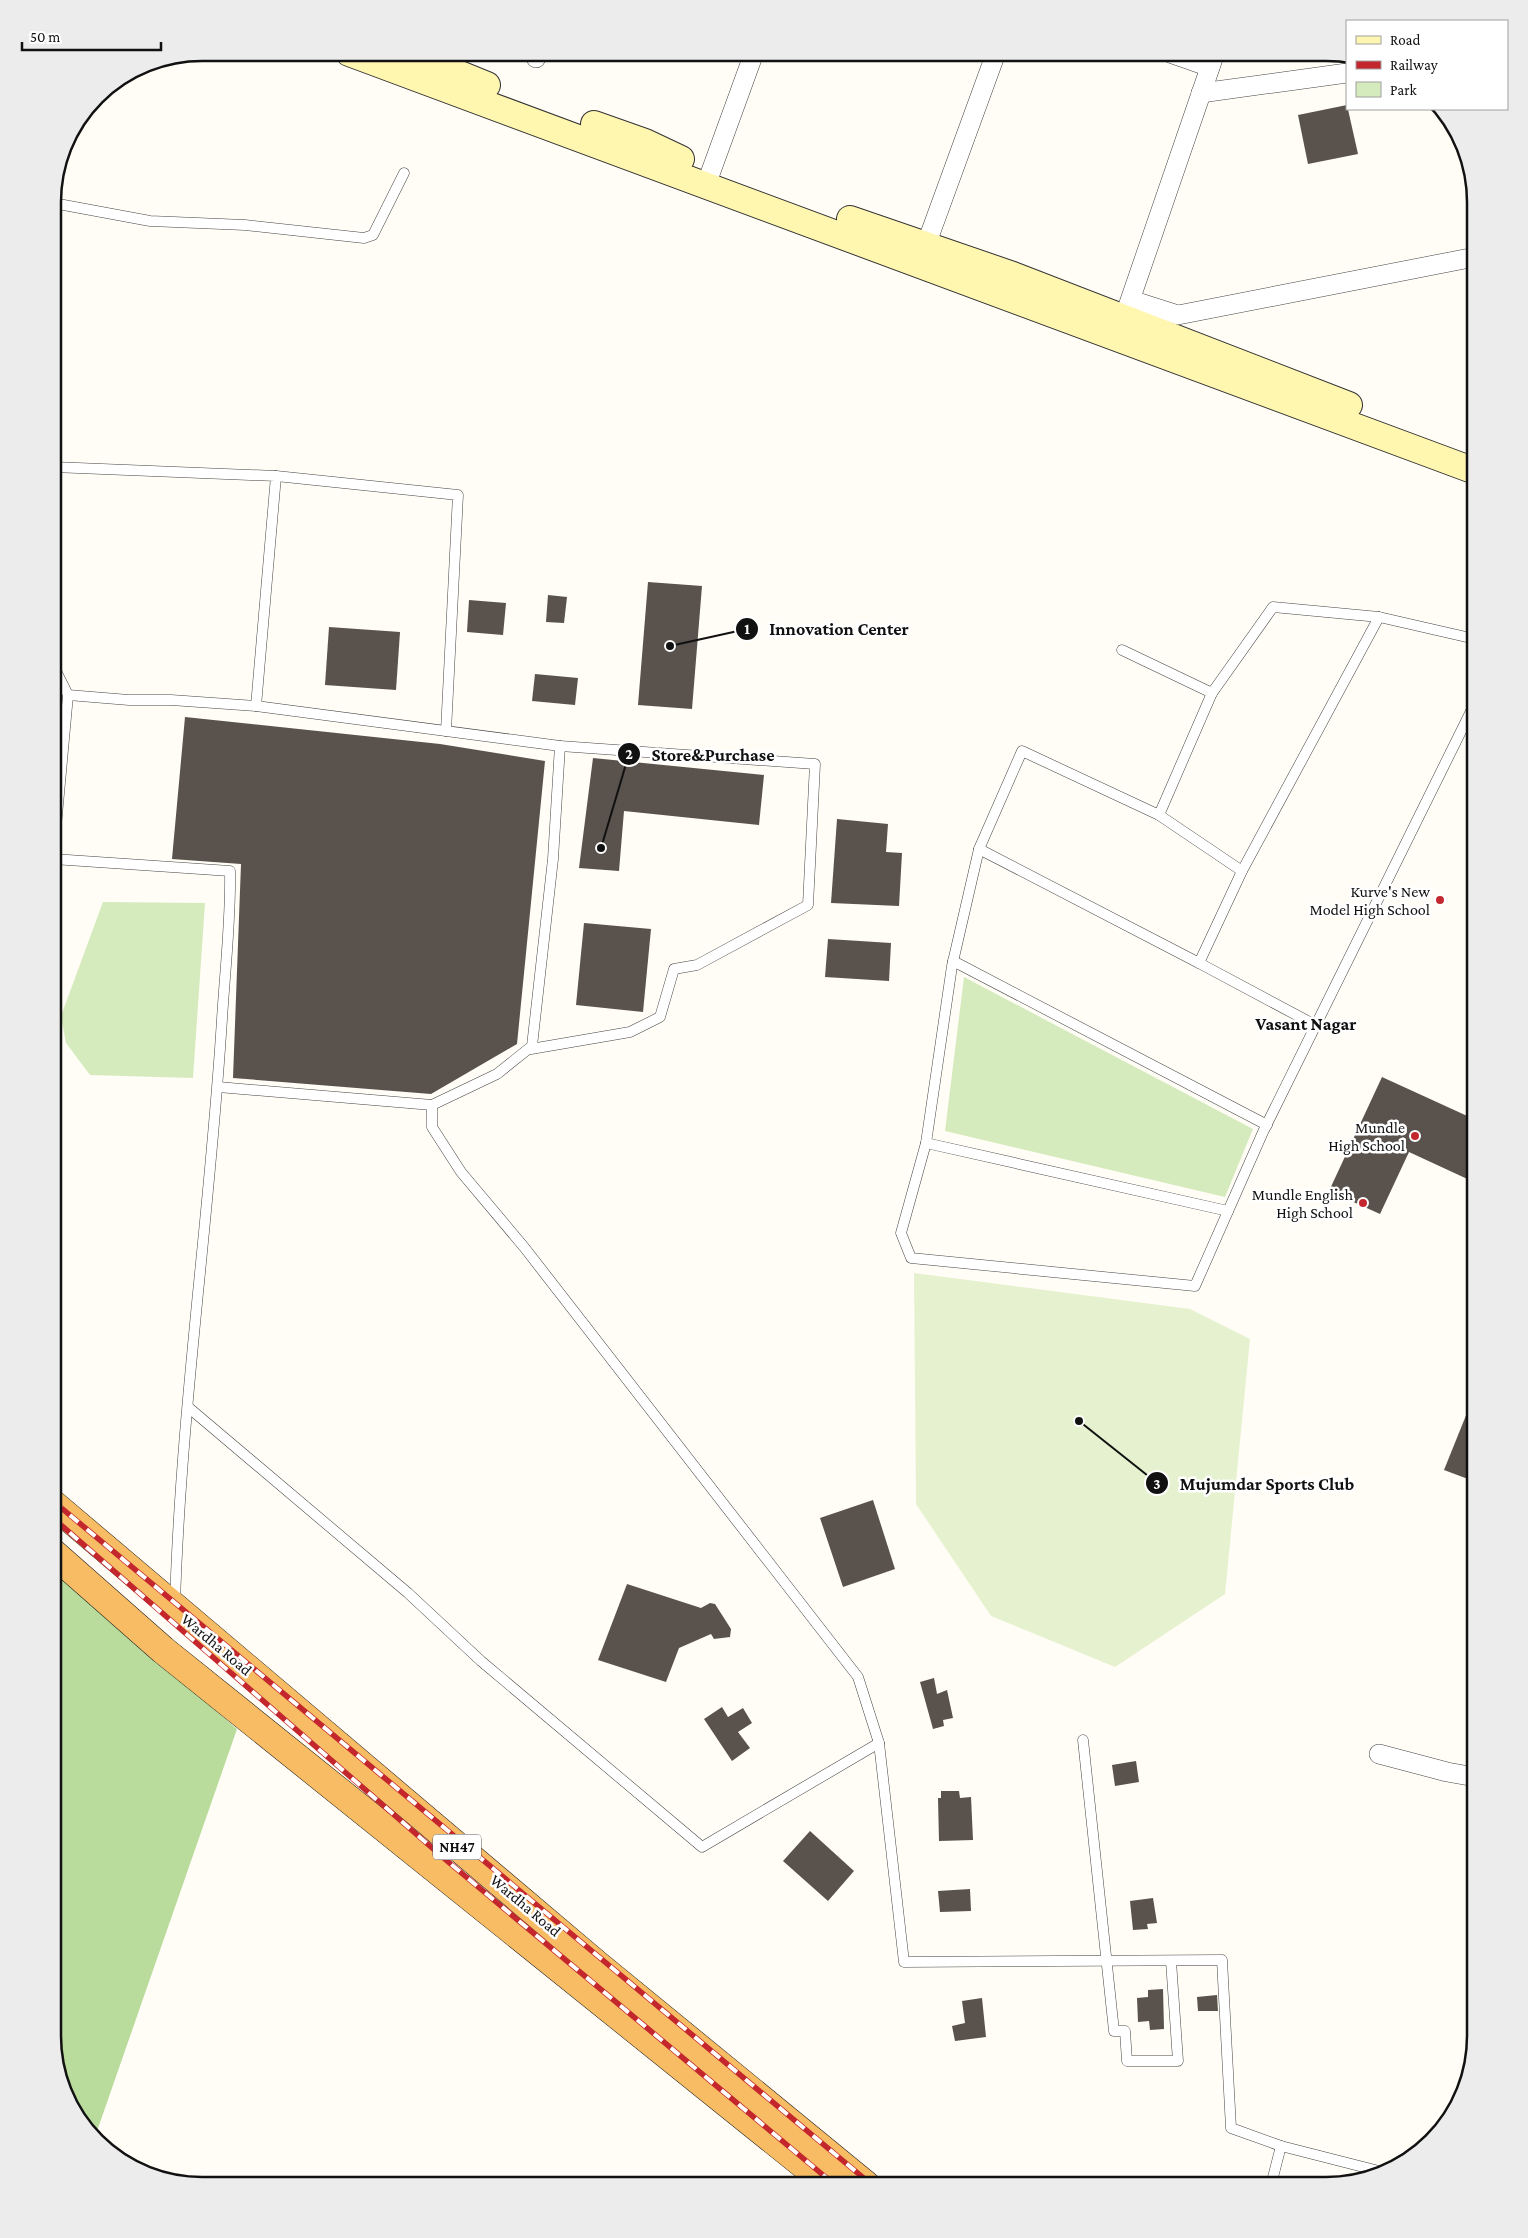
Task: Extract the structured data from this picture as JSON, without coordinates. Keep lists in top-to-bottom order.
{
  "streets": {
    "highway": ["Wardha Road", "NH47"]
  },
  "districts": ["Vasant Nagar"],
  "places": [
    "Innovation Center",
    "Store&Purchase",
    "Kurve's New Model High School",
    "Mundle High School",
    "Mundle English High School",
    "Mujumdar Sports Club"
  ],
  "legend": ["Road", "Railway", "Park"],
  "scale_bar": "50 m"
}
